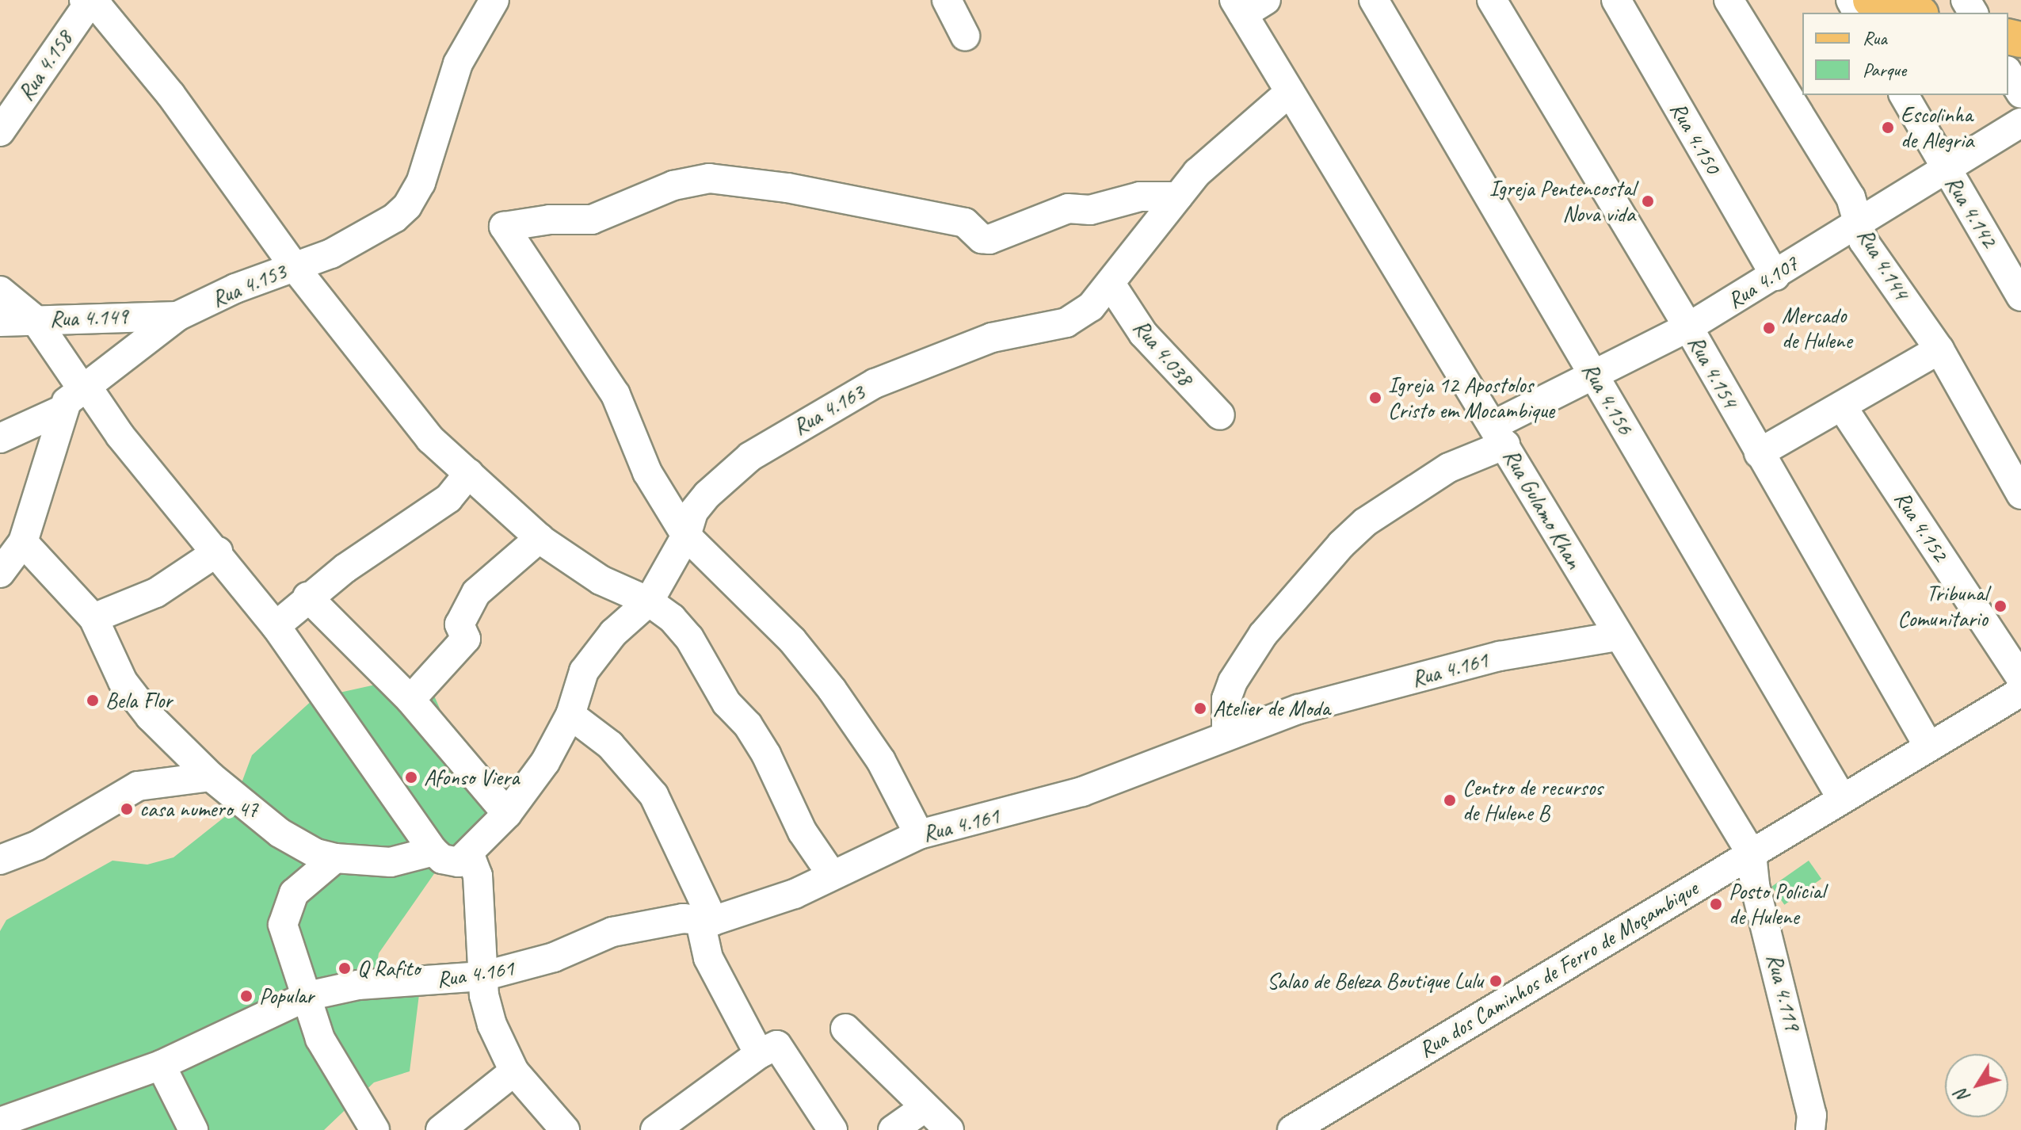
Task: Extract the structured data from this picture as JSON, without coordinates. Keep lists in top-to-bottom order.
{
  "streets": {
    "street": [
      "Rua 4.158",
      "Rua 4.150",
      "Rua 4.142",
      "Rua 4.144",
      "Rua 4.107",
      "Rua 4.153",
      "Rua 4.149",
      "Rua 4.038",
      "Rua 4.154",
      "Rua 4.156",
      "Rua 4.163",
      "Rua Gulamo Khan",
      "Rua 4.152",
      "Rua 4.161",
      "Rua dos Caminhos de Ferro de Moçambique",
      "Rua 4.119"
    ]
  },
  "crossings": [
    ["Rua 4.150", "Rua 4.107"],
    ["Rua 4.142", "Rua 4.107"],
    ["Rua 4.144", "Rua 4.107"],
    ["Rua 4.107", "Rua 4.154"],
    ["Rua 4.107", "Rua 4.156"],
    ["Rua 4.107", "Rua Gulamo Khan"],
    ["Rua 4.107", "Rua 4.161"],
    ["Rua 4.153", "Rua 4.149"],
    ["Rua 4.038", "Rua 4.163"],
    ["Rua 4.154", "Rua dos Caminhos de Ferro de Moçambique"],
    ["Rua 4.156", "Rua dos Caminhos de Ferro de Moçambique"],
    ["Rua 4.163", "Rua Gulamo Khan"],
    ["Rua Gulamo Khan", "Rua 4.161"],
    ["Rua Gulamo Khan", "Rua dos Caminhos de Ferro de Moçambique"],
    ["Rua Gulamo Khan", "Rua 4.119"],
    ["Rua dos Caminhos de Ferro de Moçambique", "Rua 4.119"]
  ],
  "places": [
    "Escolinha de Alegria",
    "Igreja Pentencostal Nova vida",
    "Mercado de Hulene",
    "Igreja 12 Apostolos Cristo em Mocambique",
    "Tribunal Comunitario",
    "Bela Flor",
    "Atelier de Moda",
    "Afonso Viera",
    "Centro de recursos de Hulene B",
    "casa numero 47",
    "Posto Policial de Hulene",
    "Q Rafito",
    "Salao de Beleza Boutique Lulu",
    "Popular"
  ],
  "legend": ["Rua", "Parque"],
  "north": "bottom left"
}
